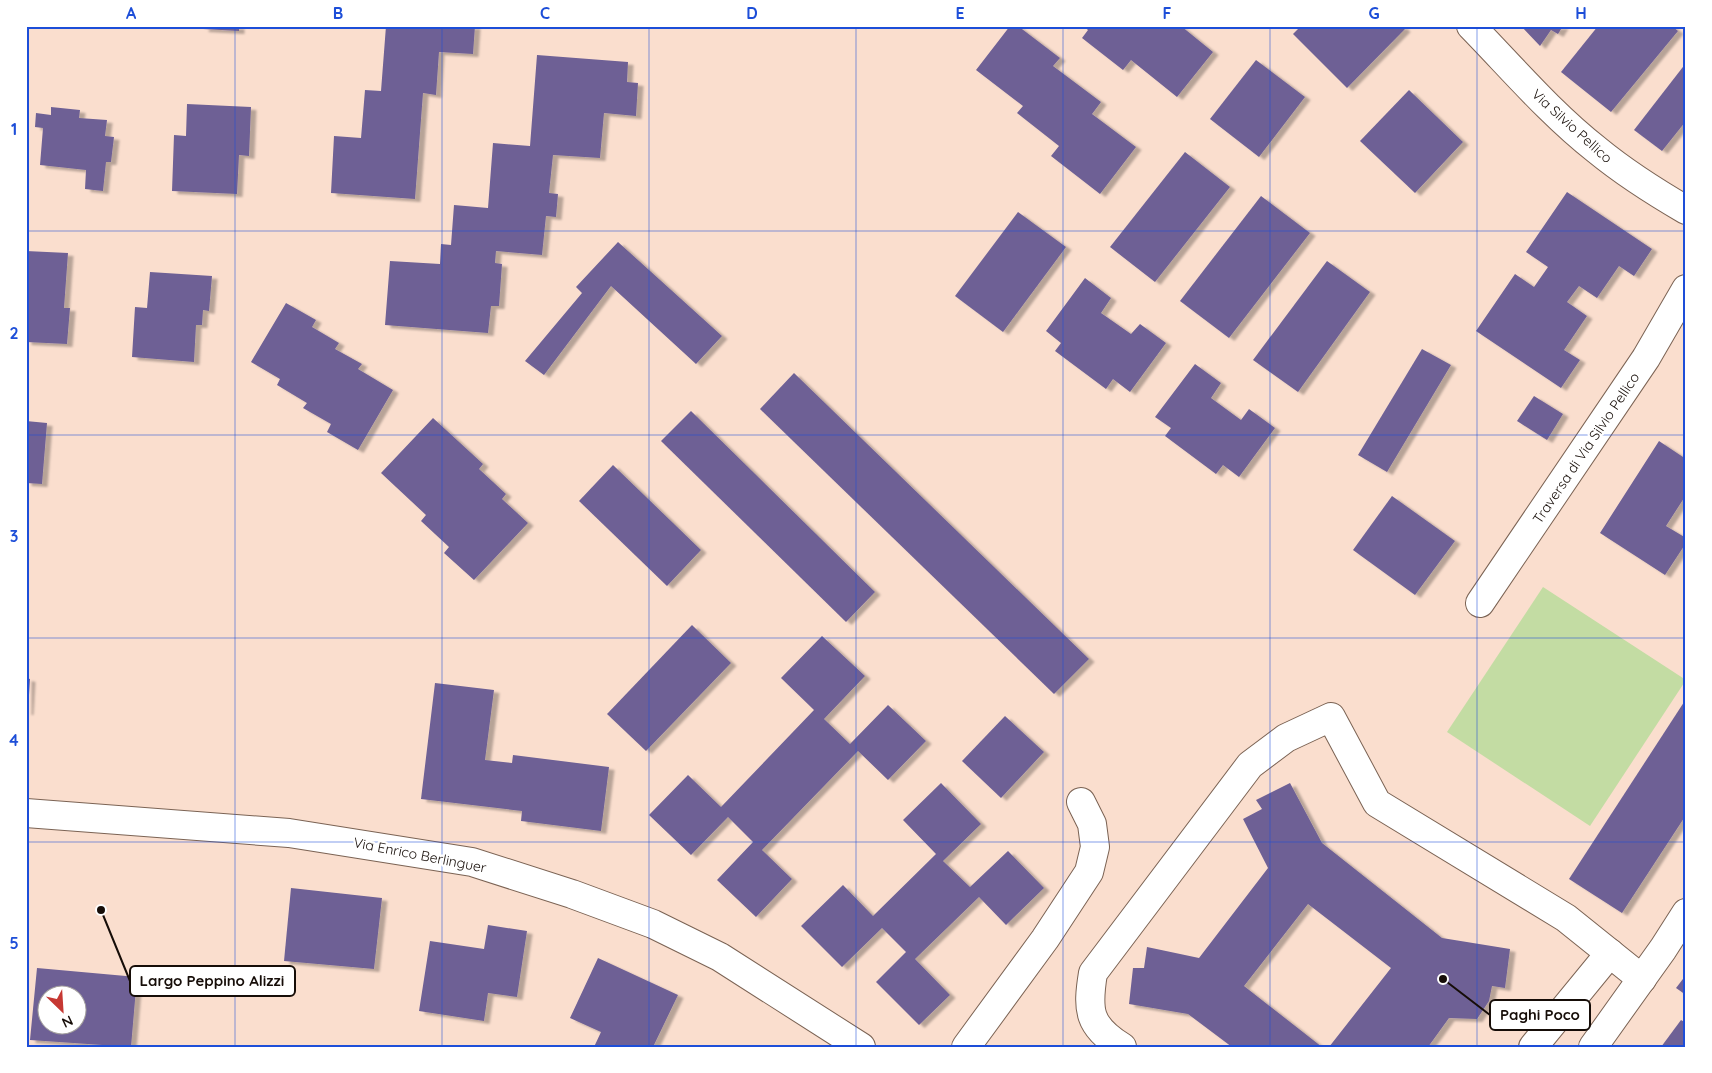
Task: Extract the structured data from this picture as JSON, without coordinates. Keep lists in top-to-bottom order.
{
  "streets": {
    "street": ["Via Silvio Pellico", "Traversa di Via Silvio Pellico", "Via Enrico Berlinguer"]
  },
  "places": ["Largo Peppino Alizzi", "Paghi Poco"],
  "north": "bottom right",
  "grid": {
    "columns": [
      "A",
      "B",
      "C",
      "D",
      "E",
      "F",
      "G",
      "H"
    ],
    "rows": [
      "1",
      "2",
      "3",
      "4",
      "5"
    ]
  }
}
